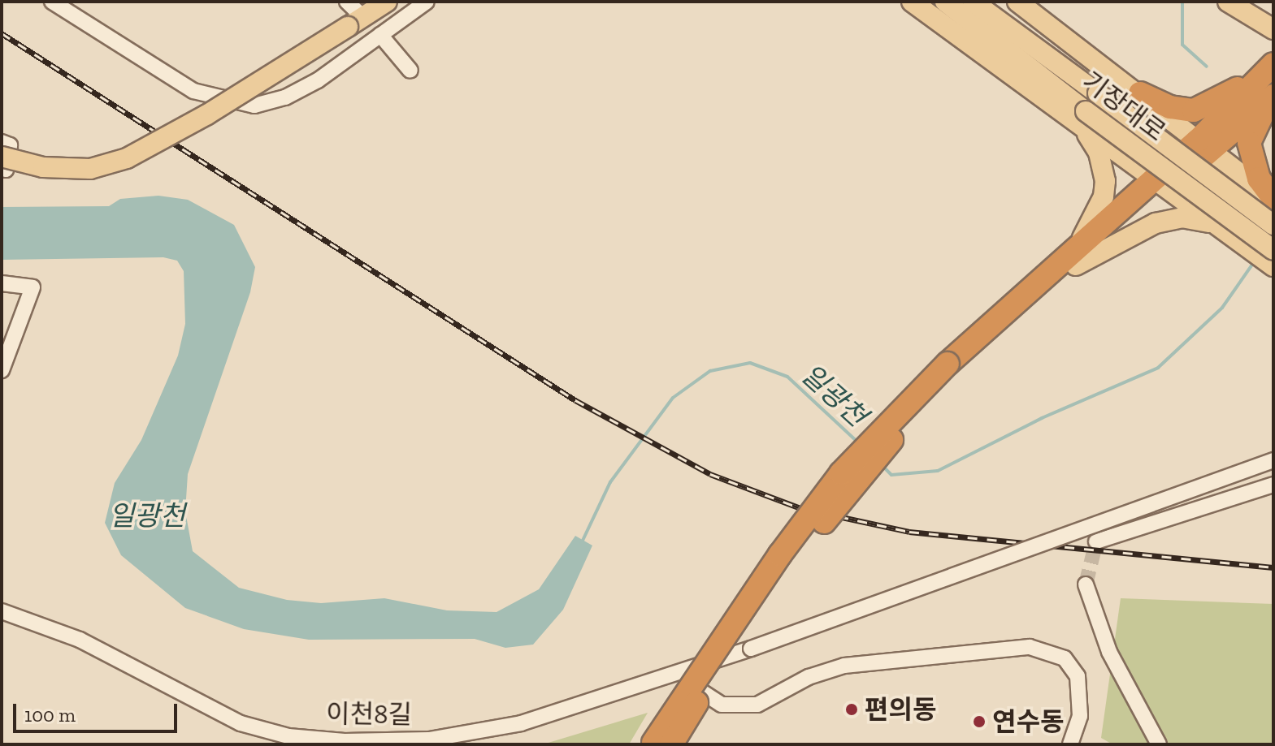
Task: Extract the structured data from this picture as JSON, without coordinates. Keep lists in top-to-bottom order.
{
  "streets": {
    "main road": ["기장대로"],
    "street": ["이천8길"]
  },
  "water": ["일광천"],
  "places": ["편의동", "연수동"],
  "scale_bar": "100 m"
}
